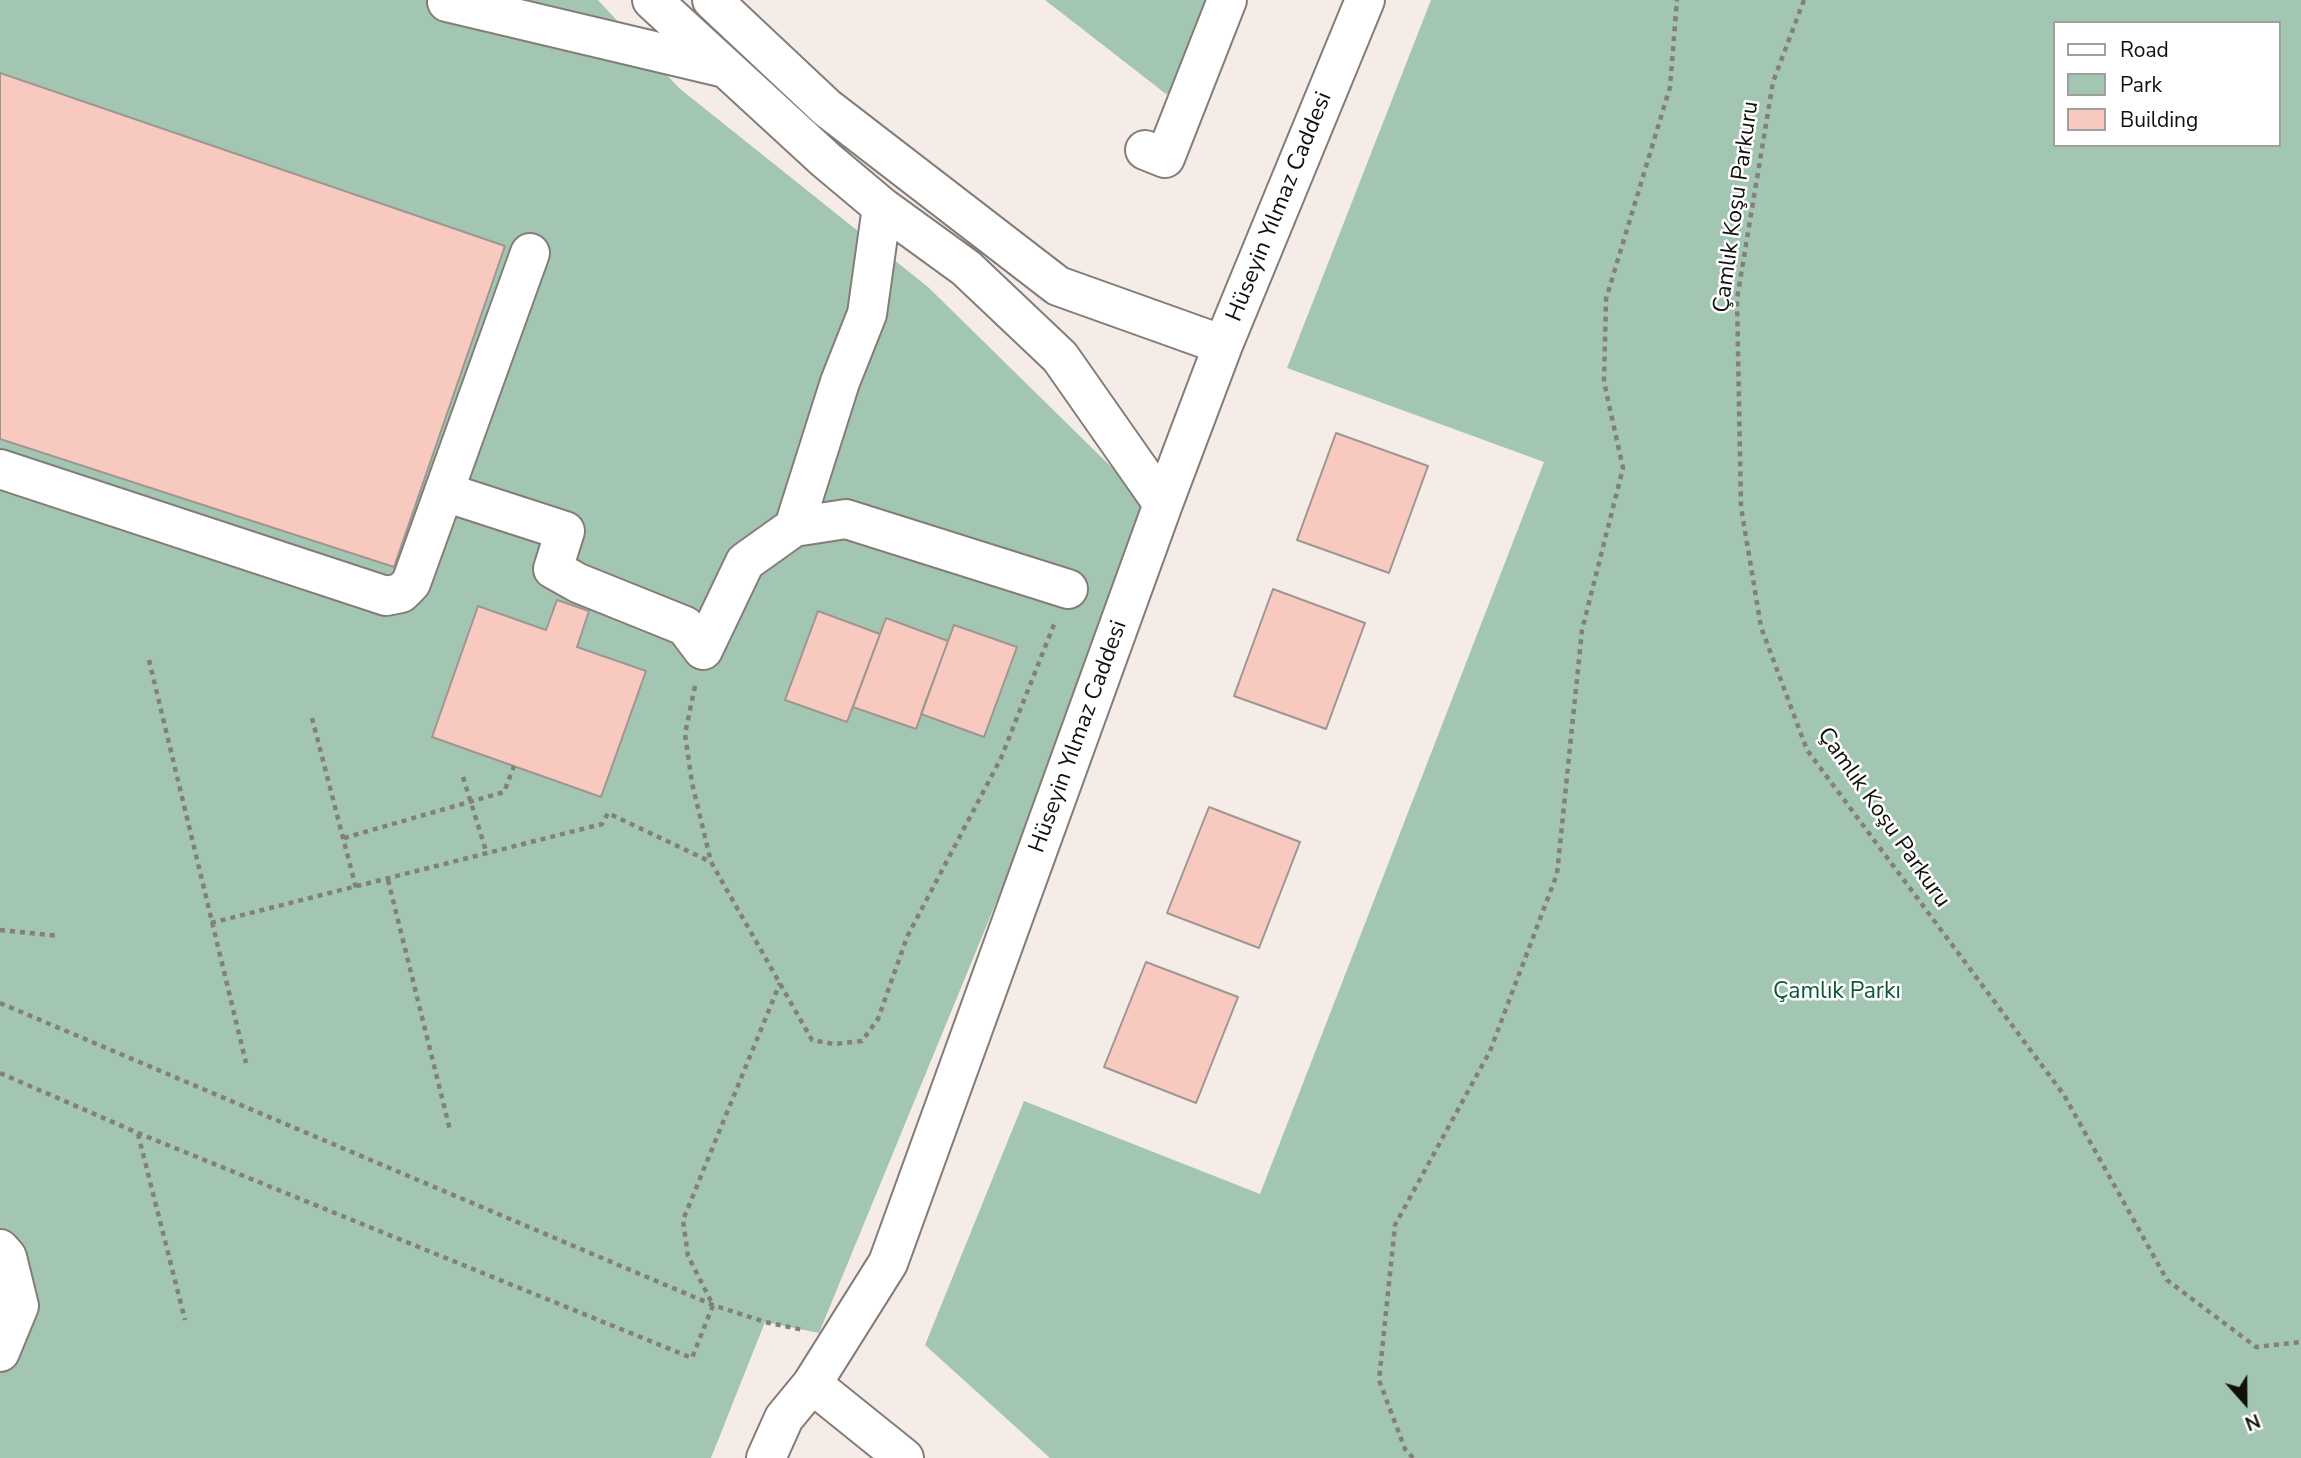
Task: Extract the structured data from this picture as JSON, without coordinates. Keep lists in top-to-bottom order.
{
  "streets": {
    "street": ["Hüseyin Yılmaz Caddesi"],
    "path": ["Çamlık Koşu Parkuru"]
  },
  "parks": ["Çamlık Parkı"],
  "legend": ["Road", "Park", "Building"],
  "north": "bottom"
}
